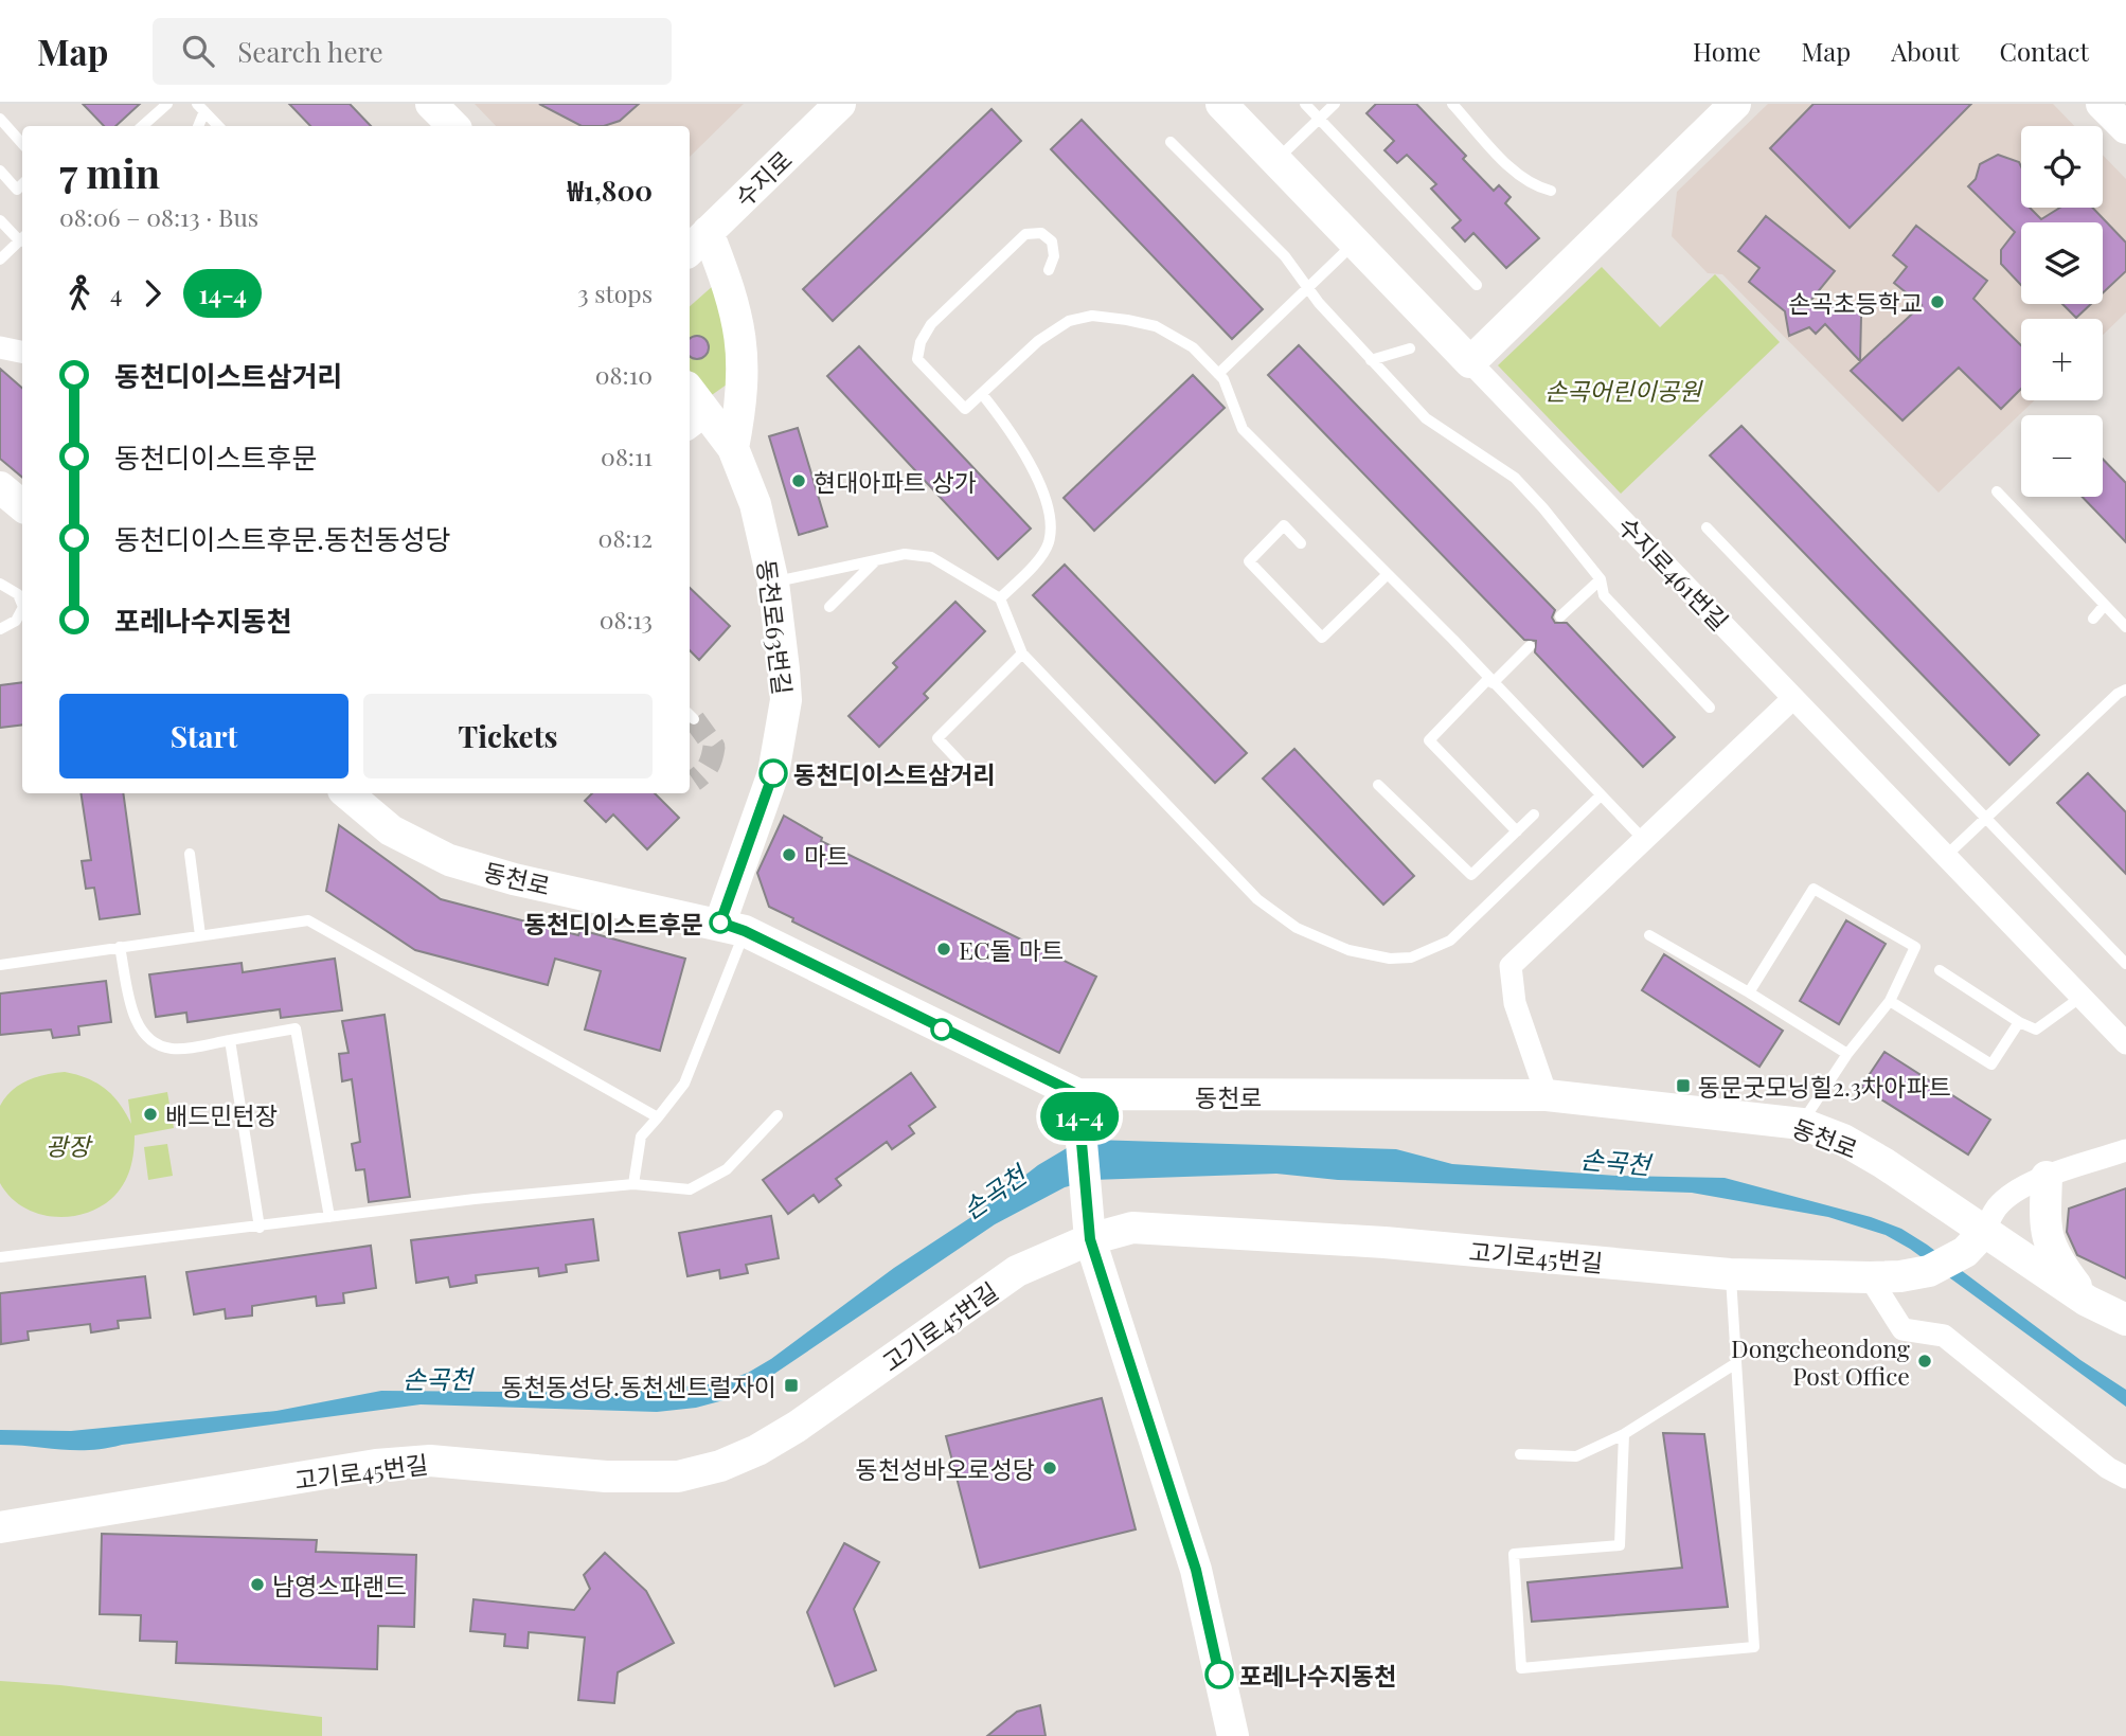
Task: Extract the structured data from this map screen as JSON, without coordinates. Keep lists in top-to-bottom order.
{
  "streets": {
    "street": [
      "수지로",
      "수지로461번길",
      "동천로63번길",
      "동천로",
      "고기로45번길"
    ]
  },
  "crossings": [
    ["동천로63번길", "동천로"],
    ["동천로", "고기로45번길"]
  ],
  "water": ["손곡천"],
  "parks": ["손곡어린이공원", "광장"],
  "places": {
    "other": [
      "손곡초등학교",
      "현대아파트 상가",
      "동천디이스트삼거리",
      "마트",
      "동천디이스트후문",
      "EC돌 마트",
      "배드민턴장",
      "Dongcheondong Post Office",
      "동천성바오로성당",
      "남영스파랜드",
      "포레나수지동천"
    ],
    "transit": ["동문굿모닝힐2.3차아파트", "동천동성당.동천센트럴자이"]
  },
  "lines": ["bus line 14-4"],
  "page": {
    "header": "Map",
    "search": "Search here",
    "nav": [
      "Home",
      "Map",
      "About",
      "Contact"
    ],
    "on_map": "14-4",
    "map_buttons": ["+", "−"],
    "heading": ["7 min", "08:06 – 08:13 · Bus", "₩1,800"],
    "legs": ["4", "14-4", "3 stops"],
    "list": [
      {
        "name": "동천디이스트삼거리",
        "value": "08:10"
      },
      {
        "name": "동천디이스트후문",
        "value": "08:11"
      },
      {
        "name": "동천디이스트후문.동천동성당",
        "value": "08:12"
      },
      {
        "name": "포레나수지동천",
        "value": "08:13"
      }
    ],
    "buttons": ["Start", "Tickets"]
  }
}
